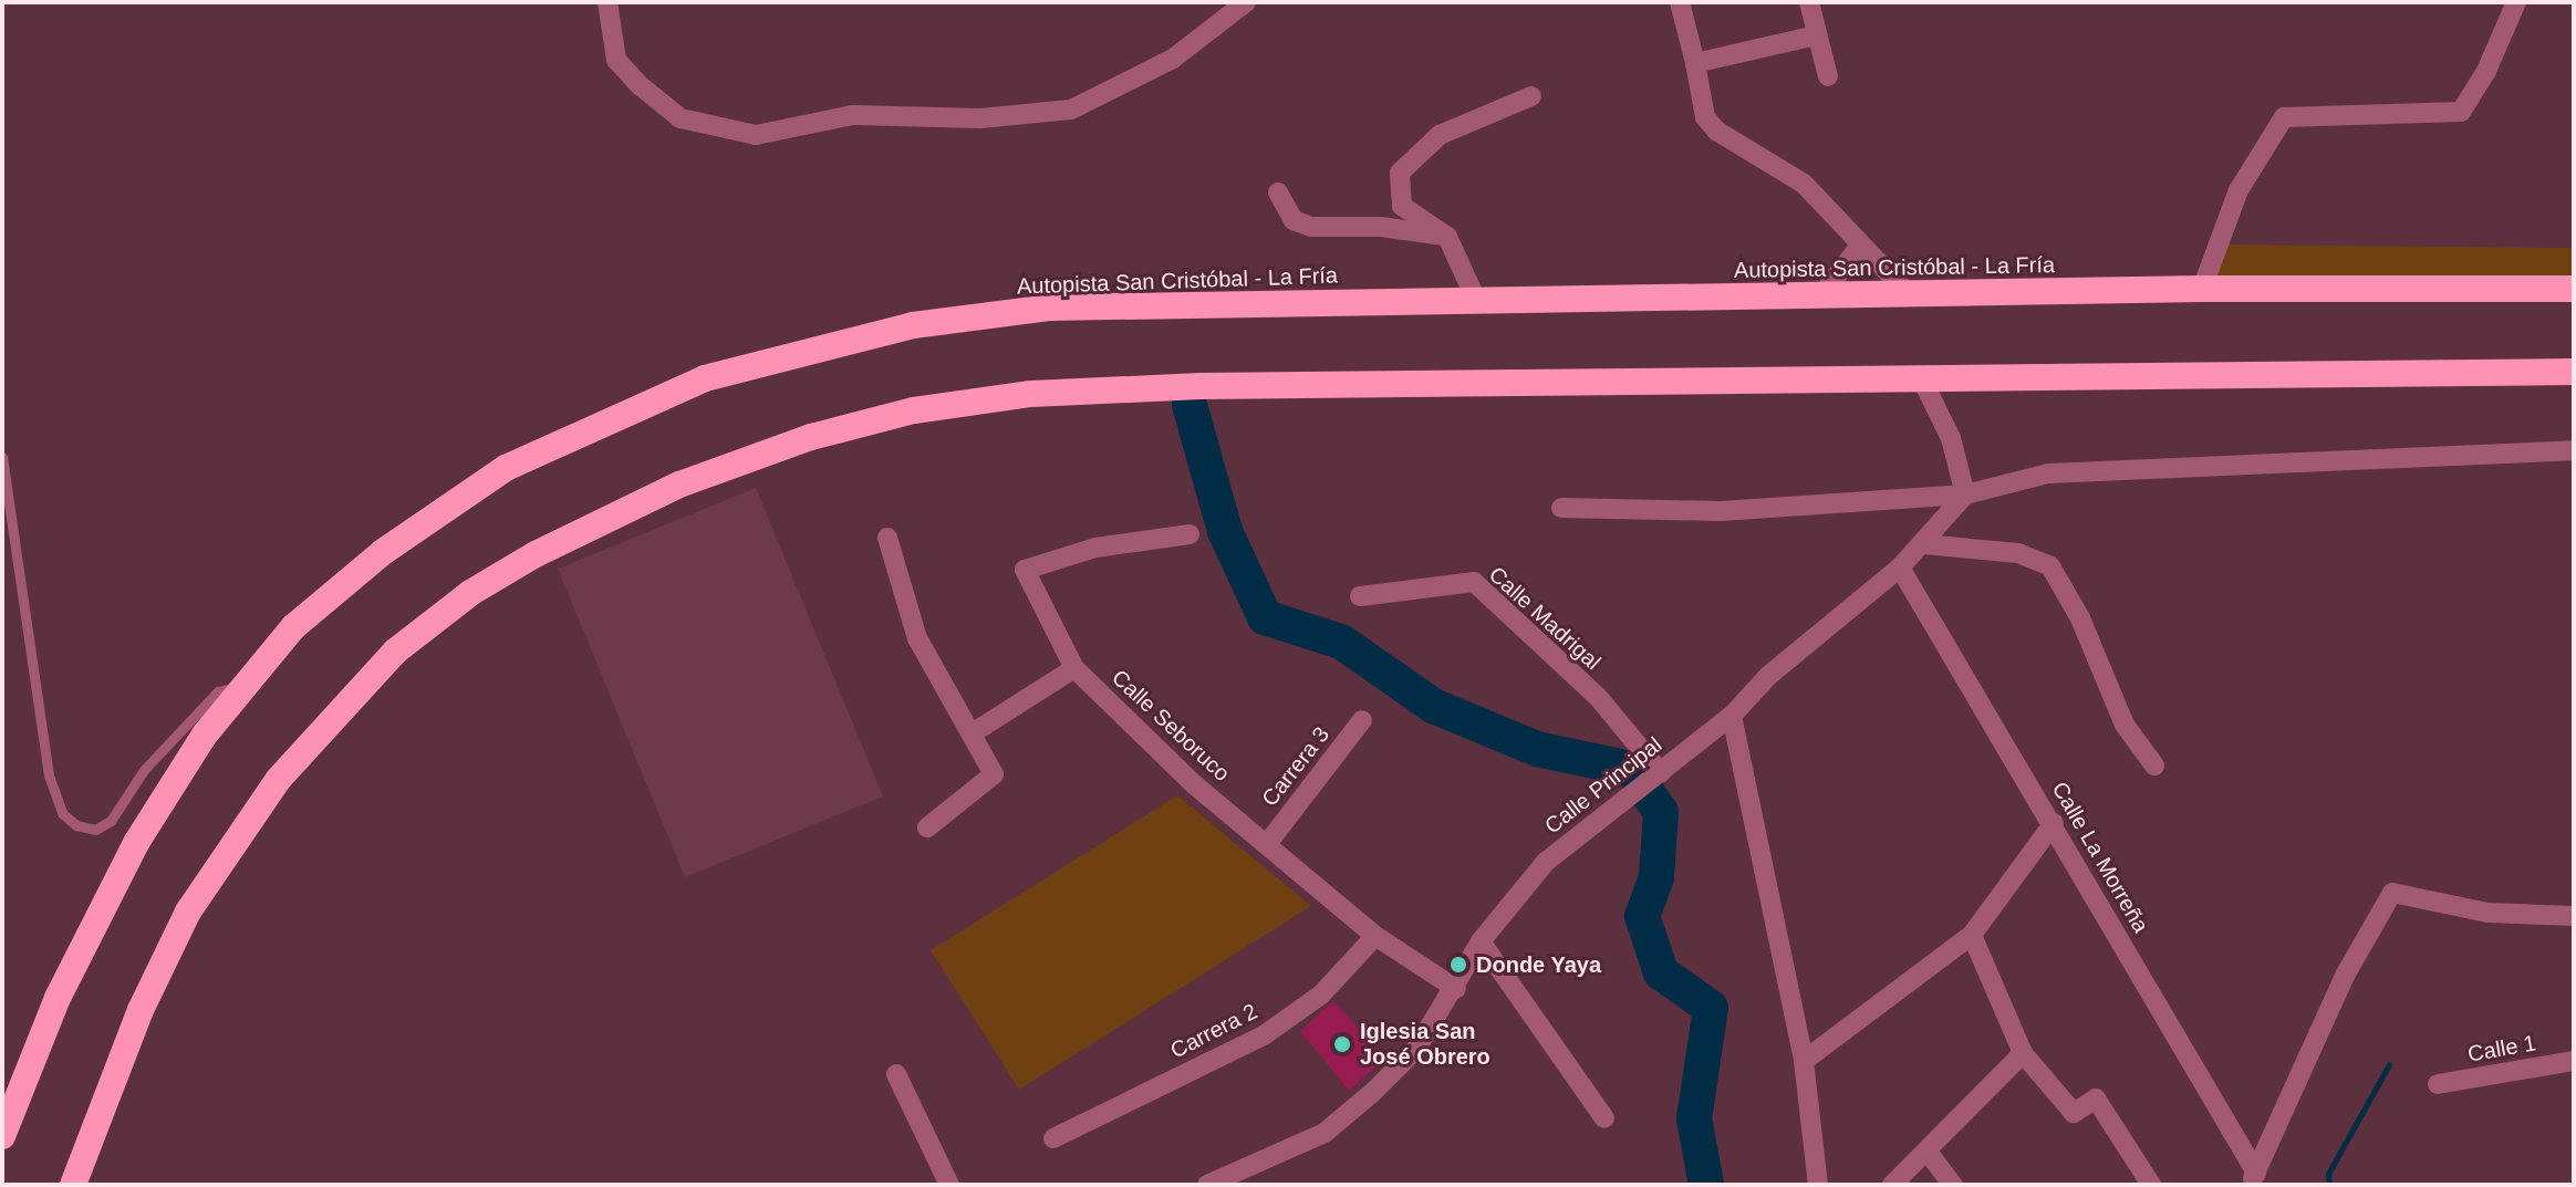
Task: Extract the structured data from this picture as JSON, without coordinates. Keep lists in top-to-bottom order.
{
  "streets": {
    "highway": ["Autopista San Cristóbal - La Fría"],
    "street": [
      "Calle Madrigal",
      "Calle Seboruco",
      "Carrera 3",
      "Calle Principal",
      "Calle La Morreña",
      "Carrera 2",
      "Calle 1"
    ]
  },
  "crossings": [
    ["Calle Madrigal", "Calle Principal"],
    ["Calle Seboruco", "Carrera 3"],
    ["Calle Seboruco", "Calle Principal"],
    ["Calle Seboruco", "Carrera 2"],
    ["Calle Principal", "Calle La Morreña"]
  ],
  "places": ["Donde Yaya", "Iglesia San José Obrero"]
}
